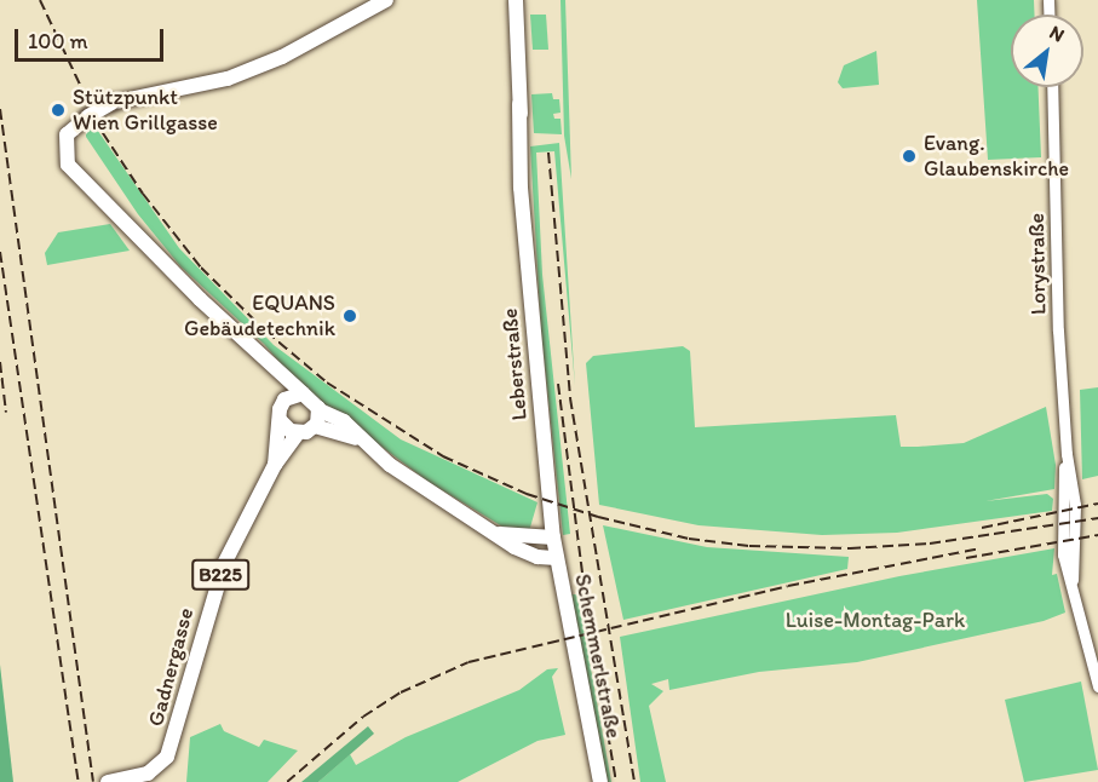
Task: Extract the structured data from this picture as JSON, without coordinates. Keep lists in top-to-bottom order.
{
  "streets": {
    "main road": [
      "Leberstraße",
      "B225",
      "Schemmerlstraße",
      "Gadnergasse"
    ],
    "street": ["Lorystraße"]
  },
  "crossings": [
    ["Leberstraße", "Schemmerlstraße"],
    ["B225", "Gadnergasse"]
  ],
  "parks": ["Luise-Montag-Park"],
  "places": ["Stützpunkt Wien Grillgasse", "Evang. Glaubenskirche", "EQUANS Gebäudetechnik"],
  "scale_bar": "100 m",
  "north": "top right"
}
